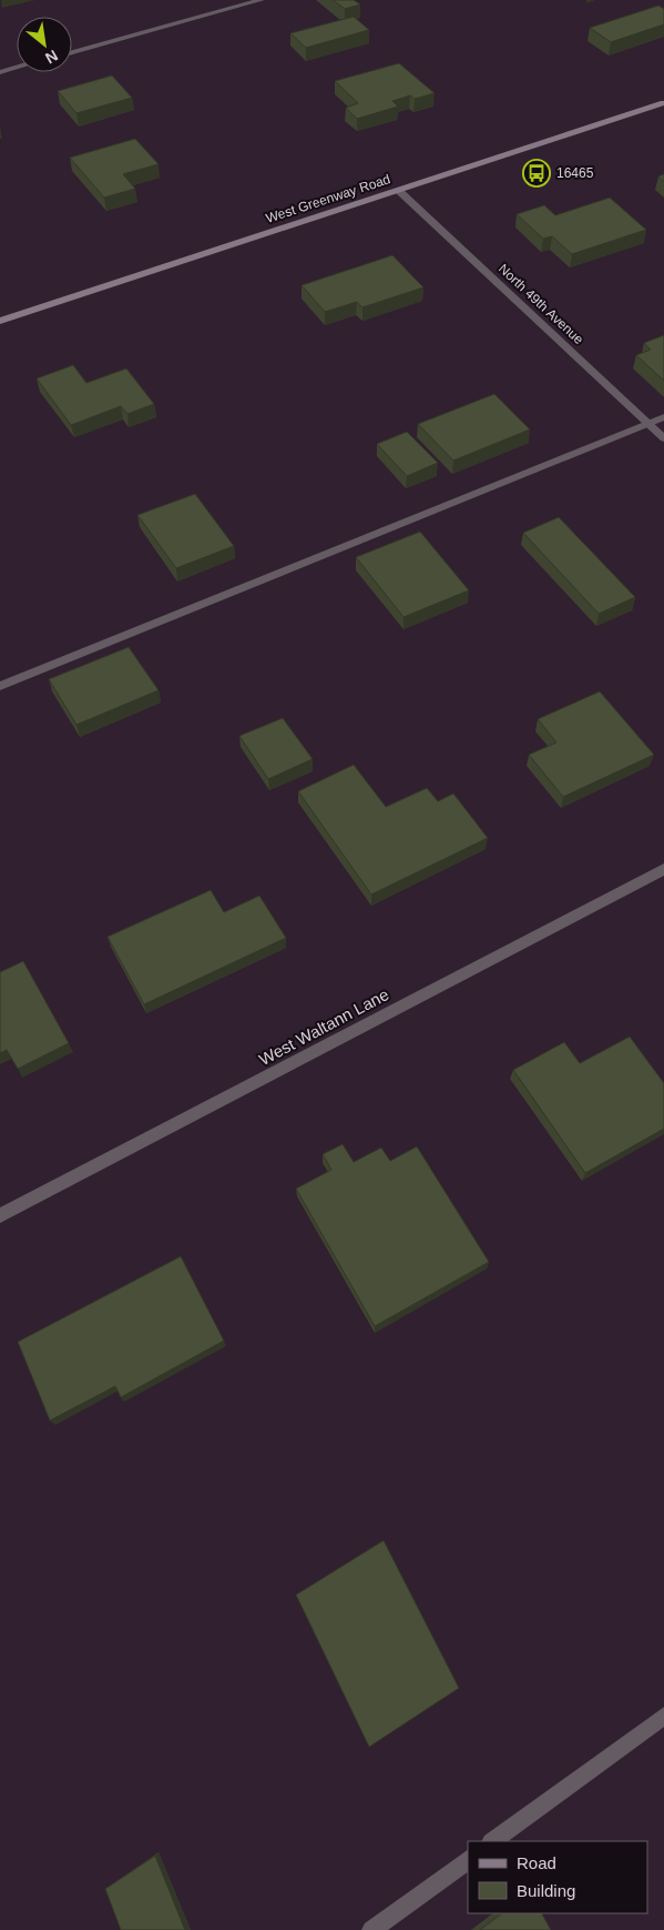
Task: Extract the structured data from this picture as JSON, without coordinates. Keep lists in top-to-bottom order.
{
  "streets": {
    "main road": ["West Greenway Road"],
    "street": ["North 49th Avenue", "West Waltann Lane"]
  },
  "crossings": [
    ["West Greenway Road", "North 49th Avenue"]
  ],
  "places": {
    "bus stop": ["16465"]
  },
  "legend": ["Road", "Building"],
  "north": "bottom right"
}
